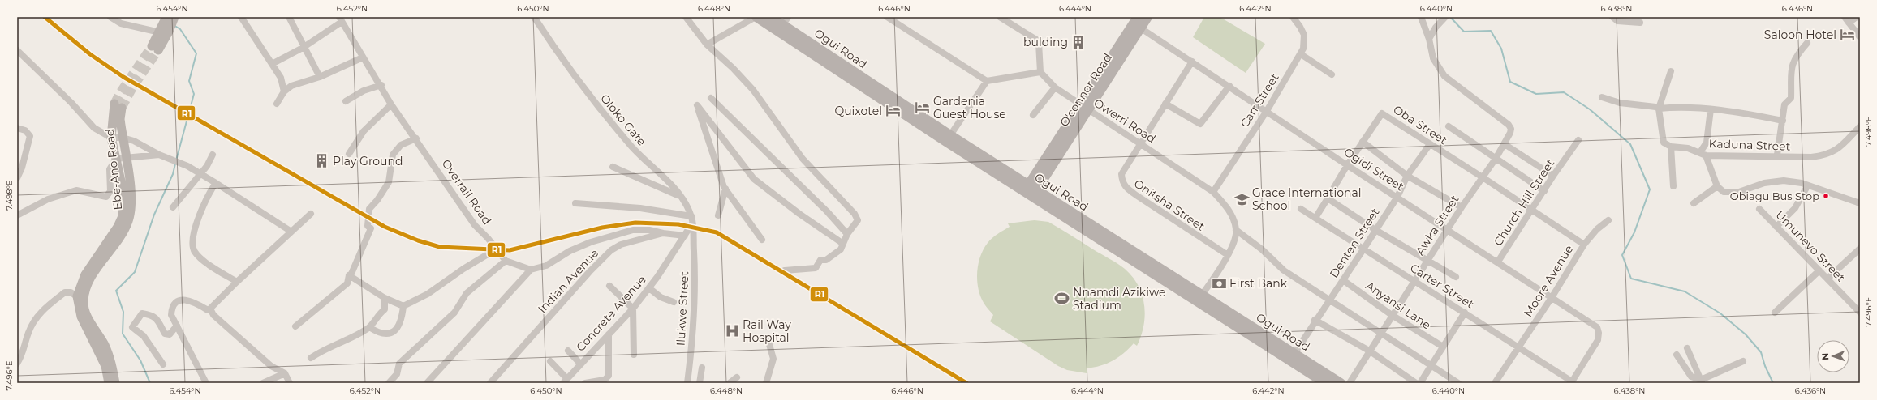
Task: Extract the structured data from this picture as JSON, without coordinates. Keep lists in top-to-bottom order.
{
  "streets": {
    "main road": ["Ogui Road", "O'connor Road", "Ebe-Ano Road"],
    "street": [
      "Carr Street",
      "Oloko Gate",
      "Owerri Road",
      "Oba Street",
      "Kaduna Street",
      "Ogidi Street",
      "Overrail Road",
      "Church Hill Street",
      "Onitsha Street",
      "Awka Street",
      "Denten Street",
      "Umunevo Street",
      "Indian Avenue",
      "Moore Avenue",
      "Carter Street",
      "Anyansi Lane",
      "Ilukwe Street",
      "Concrete Avenue"
    ]
  },
  "crossings": [
    ["Ogui Road", "O'connor Road"],
    ["Ogui Road", "Denten Street"],
    ["O'connor Road", "Owerri Road"],
    ["O'connor Road", "Ogidi Street"],
    ["Carr Street", "Owerri Road"],
    ["Carr Street", "Ogidi Street"],
    ["Oloko Gate", "Ilukwe Street"],
    ["Oloko Gate", "Concrete Avenue"],
    ["Owerri Road", "Onitsha Street"],
    ["Oba Street", "Ogidi Street"],
    ["Oba Street", "Church Hill Street"],
    ["Oba Street", "Awka Street"],
    ["Oba Street", "Denten Street"],
    ["Oba Street", "Moore Avenue"],
    ["Oba Street", "Carter Street"],
    ["Ogidi Street", "Church Hill Street"],
    ["Ogidi Street", "Onitsha Street"],
    ["Ogidi Street", "Awka Street"],
    ["Ogidi Street", "Denten Street"],
    ["Ogidi Street", "Moore Avenue"],
    ["Ogidi Street", "Carter Street"],
    ["Church Hill Street", "Moore Avenue"],
    ["Awka Street", "Carter Street"],
    ["Awka Street", "Anyansi Lane"],
    ["Denten Street", "Carter Street"],
    ["Denten Street", "Anyansi Lane"],
    ["Indian Avenue", "Concrete Avenue"],
    ["Moore Avenue", "Carter Street"]
  ],
  "places": {
    "hotel": ["Saloon Hotel", "Gardenia Guest House", "Quixotel"],
    "building": ["bulding", "Play Ground"],
    "other": ["Obiagu Bus Stop"],
    "school or university": ["Grace International School"],
    "bank": ["First Bank"],
    "sports": ["Nnamdi Azikiwe Stadium"],
    "hospital": ["Rail Way Hospital"]
  },
  "lines": ["transit line R1"],
  "north": "left",
  "coordinates": [
    "6.454°N",
    "6.452°N",
    "6.450°N",
    "6.448°N",
    "6.446°N",
    "6.444°N",
    "6.442°N",
    "6.440°N",
    "6.438°N",
    "6.436°N",
    "7.498°E",
    "7.496°E"
  ]
}
